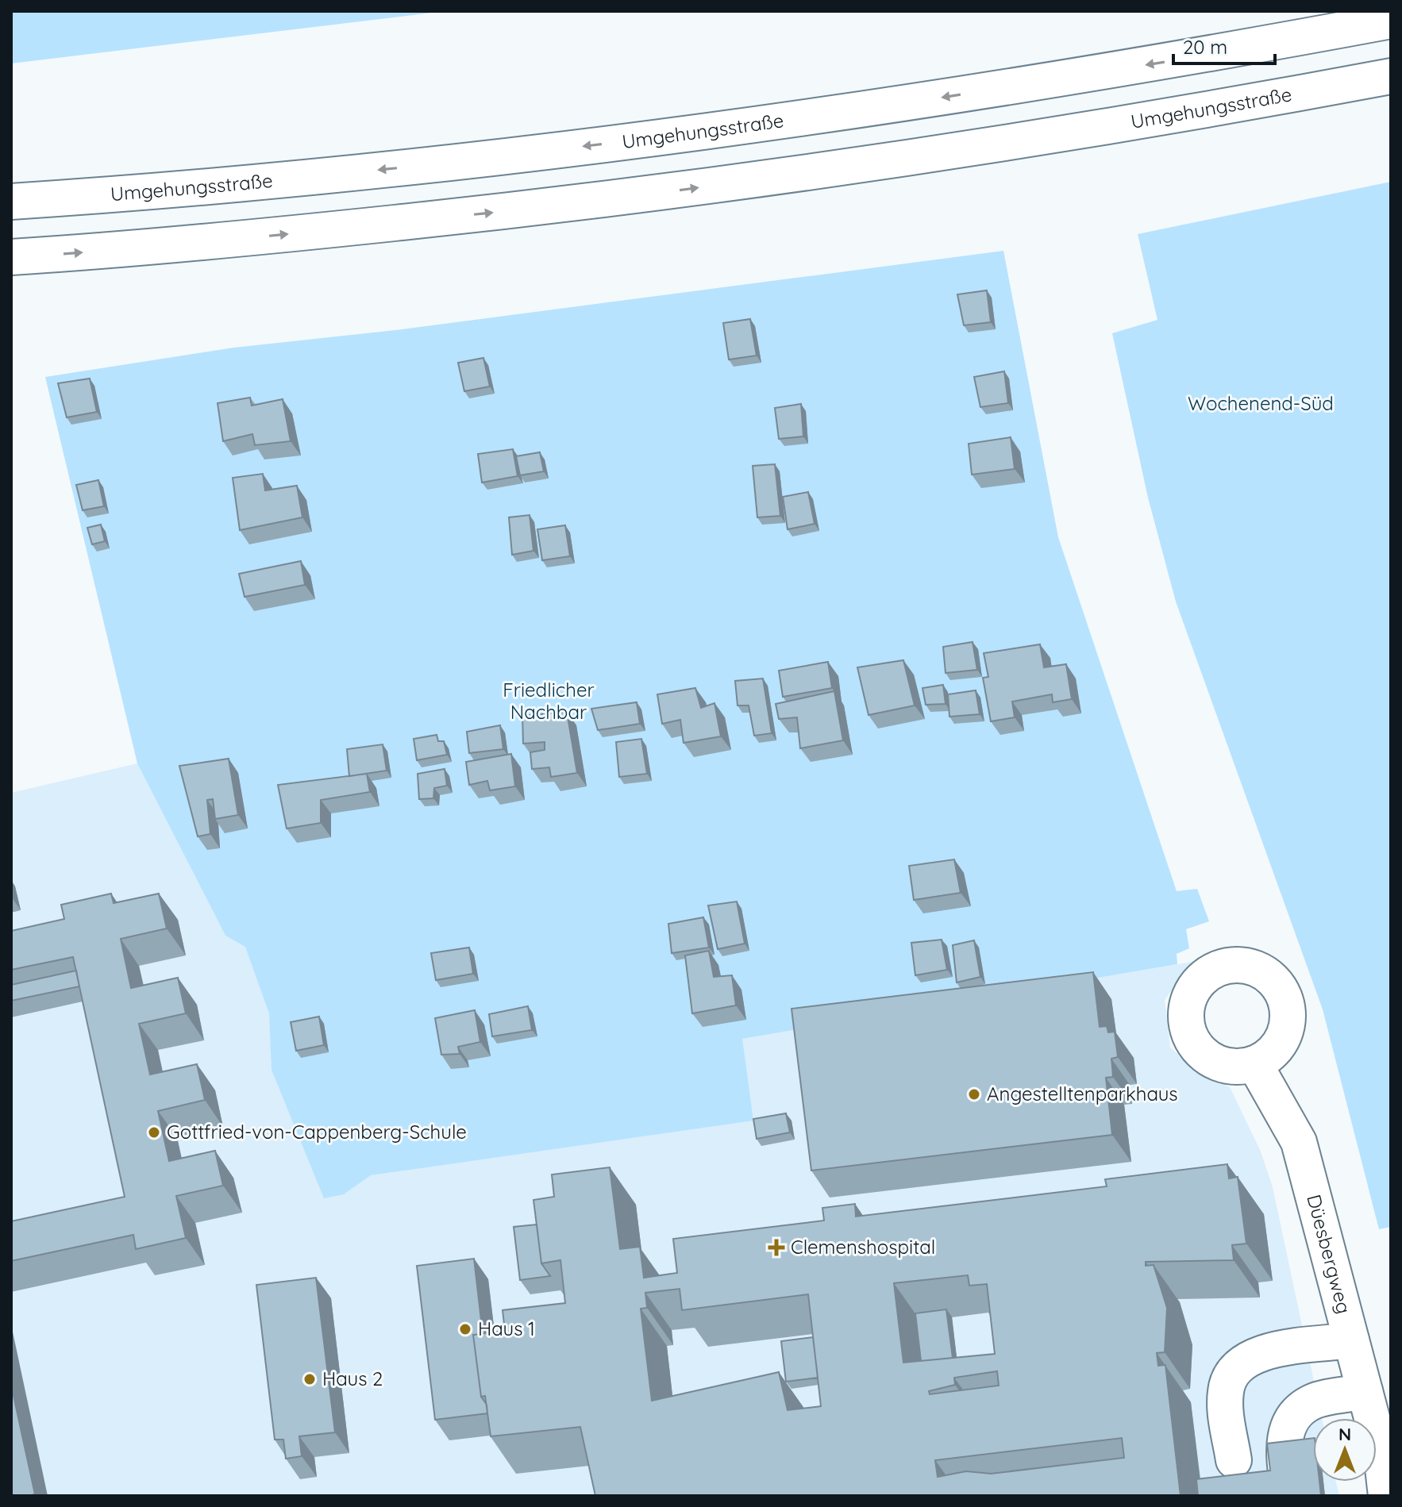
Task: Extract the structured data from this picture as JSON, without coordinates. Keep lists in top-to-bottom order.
{
  "streets": {
    "main road": ["Umgehungsstraße", "Düesbergweg"]
  },
  "parks": ["Wochenend-Süd", "Friedlicher Nachbar"],
  "places": {
    "other": [
      "Angestelltenparkhaus",
      "Gottfried-von-Cappenberg-Schule",
      "Haus 1",
      "Haus 2"
    ],
    "health": ["Clemenshospital"]
  },
  "scale_bar": "20 m",
  "north": "top"
}
